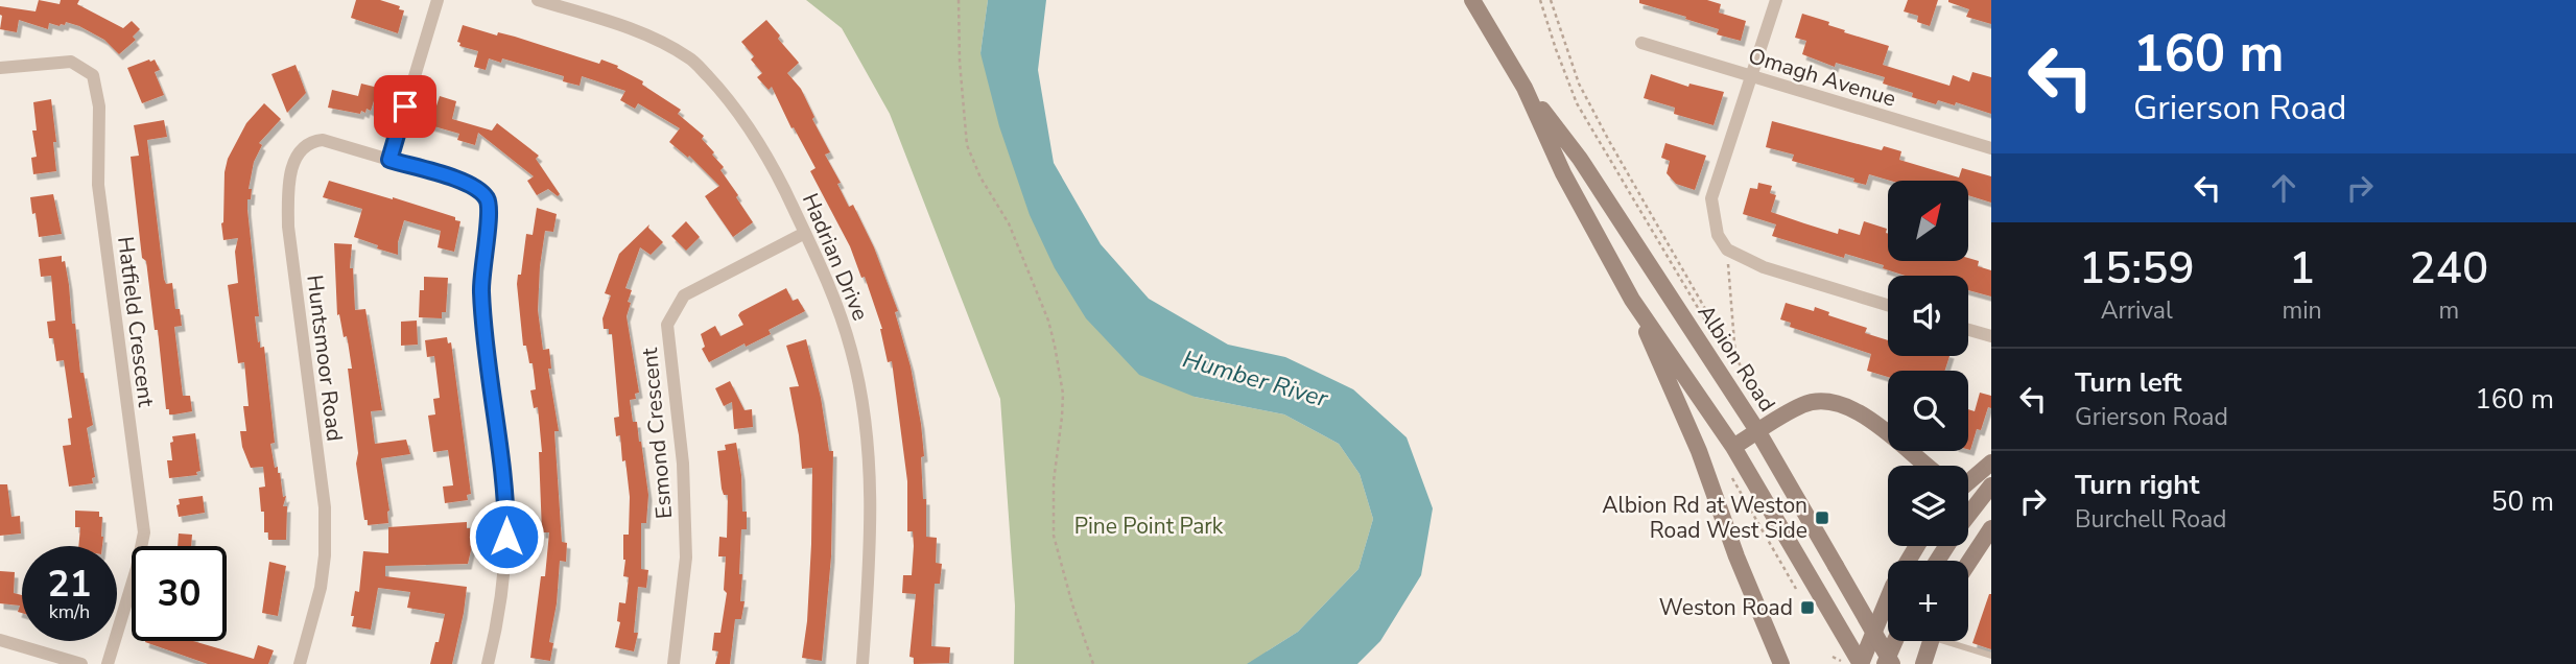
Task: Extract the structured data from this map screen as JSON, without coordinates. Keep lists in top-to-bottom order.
{
  "streets": {
    "main road": ["Albion Road"],
    "street": [
      "Omagh Avenue",
      "Hadrian Drive",
      "Hatfield Crescent",
      "Huntsmoor Road",
      "Esmond Crescent"
    ]
  },
  "crossings": [
    ["Hadrian Drive", "Esmond Crescent"]
  ],
  "water": ["Humber River"],
  "parks": ["Pine Point Park"],
  "places": {
    "transit": ["Albion Rd at Weston Road West Side", "Weston Road"]
  },
  "north": "top right",
  "page": {
    "turn": ["160 m", "Grierson Road"],
    "map_buttons": "+",
    "eta": [
      "15:59",
      "Arrival",
      "1",
      "min",
      "240",
      "m"
    ],
    "list": [
      {
        "name": "Turn left",
        "note": "Grierson Road",
        "value": "160 m"
      },
      {
        "name": "Turn right",
        "note": "Burchell Road",
        "value": "50 m"
      }
    ],
    "speed": "21 km/h",
    "limit": "30"
  }
}
